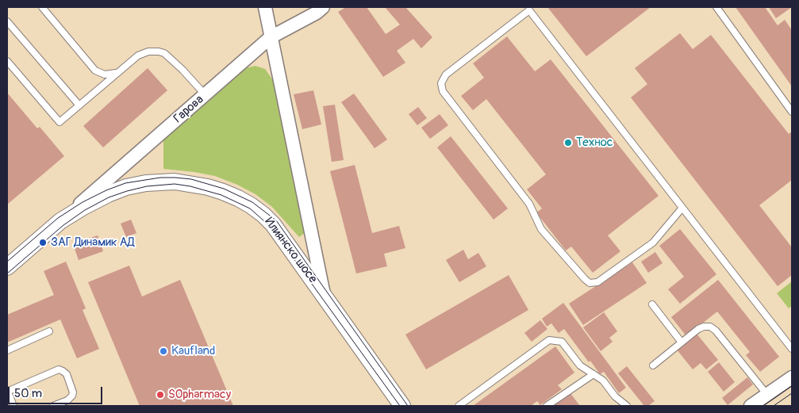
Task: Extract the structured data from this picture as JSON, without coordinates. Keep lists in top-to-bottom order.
{
  "streets": {
    "street": ["Гарова", "Илиянско шосе"]
  },
  "crossings": [
    ["Гарова", "Илиянско шосе"]
  ],
  "places": [
    "Технос",
    "ЗАГ Динамик АД",
    "Kaufland",
    "SOpharmacy"
  ],
  "scale_bar": "50 m"
}
